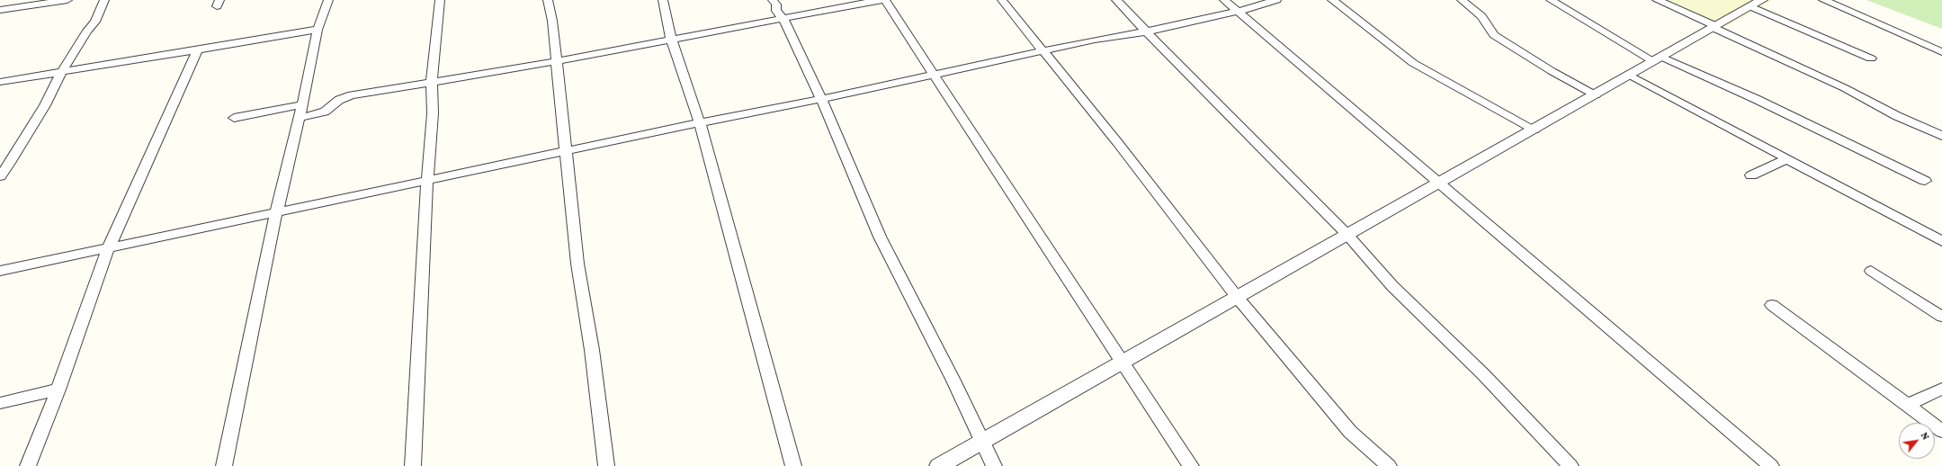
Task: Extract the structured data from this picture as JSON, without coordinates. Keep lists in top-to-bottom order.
{
  "north": "top right"
}
